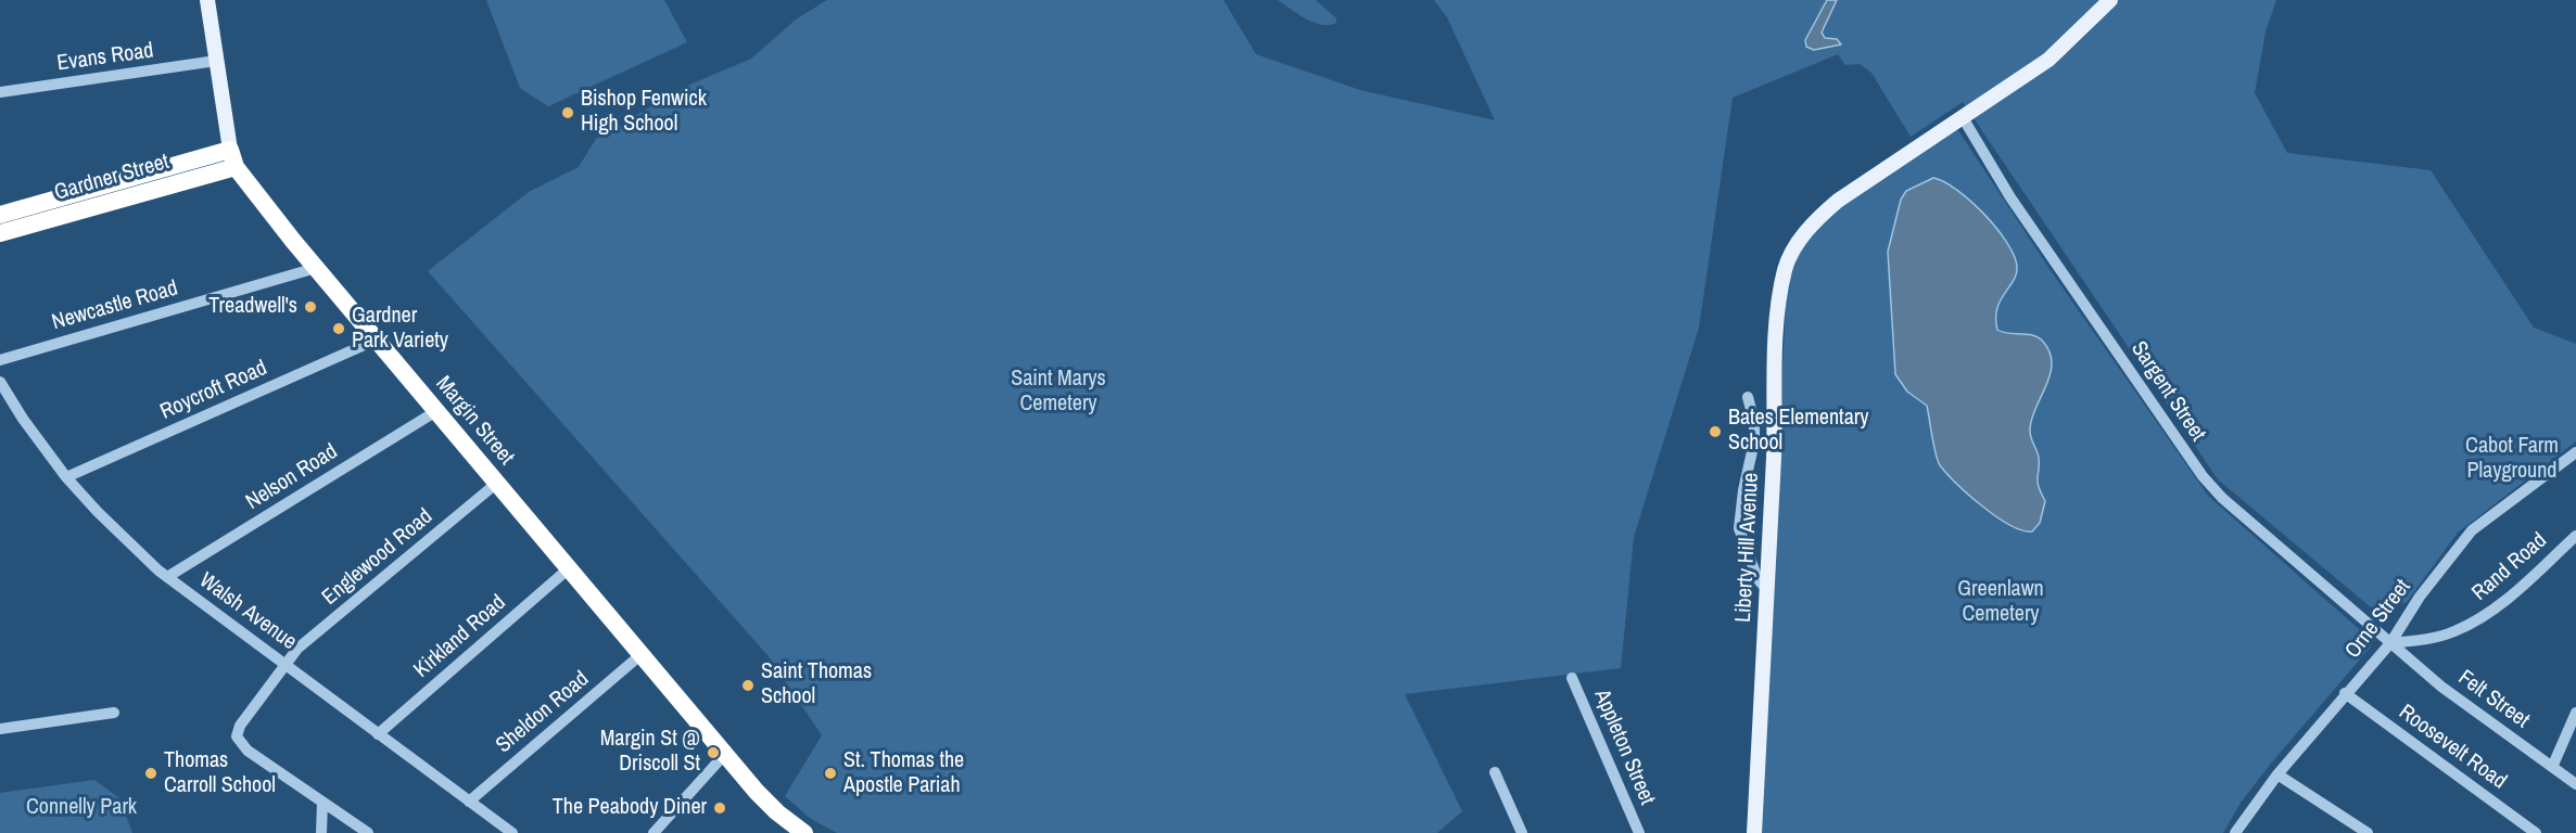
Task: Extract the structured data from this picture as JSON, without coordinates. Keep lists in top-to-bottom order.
{
  "streets": {
    "highway": ["Gardner Street", "Margin Street"],
    "main road": ["Liberty Hill Avenue"],
    "street": [
      "Evans Road",
      "Newcastle Road",
      "Roycroft Road",
      "Sargent Street",
      "Nelson Road",
      "Englewood Road",
      "Rand Road",
      "Walsh Avenue",
      "Orne Street",
      "Kirkland Road",
      "Felt Street",
      "Sheldon Road",
      "Appleton Street",
      "Roosevelt Road"
    ]
  },
  "crossings": [
    ["Evans Road", "Margin Street"],
    ["Gardner Street", "Margin Street"],
    ["Newcastle Road", "Margin Street"],
    ["Roycroft Road", "Margin Street"],
    ["Roycroft Road", "Walsh Avenue"],
    ["Sargent Street", "Liberty Hill Avenue"],
    ["Sargent Street", "Rand Road"],
    ["Sargent Street", "Orne Street"],
    ["Sargent Street", "Felt Street"],
    ["Margin Street", "Nelson Road"],
    ["Margin Street", "Englewood Road"],
    ["Margin Street", "Kirkland Road"],
    ["Margin Street", "Sheldon Road"],
    ["Nelson Road", "Walsh Avenue"],
    ["Englewood Road", "Walsh Avenue"],
    ["Rand Road", "Orne Street"],
    ["Rand Road", "Felt Street"],
    ["Walsh Avenue", "Kirkland Road"],
    ["Walsh Avenue", "Sheldon Road"],
    ["Orne Street", "Felt Street"],
    ["Orne Street", "Roosevelt Road"]
  ],
  "parks": [
    "Saint Marys Cemetery",
    "Cabot Farm Playground",
    "Greenlawn Cemetery",
    "Connelly Park"
  ],
  "places": [
    "Bishop Fenwick High School",
    "Treadwell's",
    "Gardner Park Variety",
    "Bates Elementary School",
    "Saint Thomas School",
    "Margin St @ Driscoll St",
    "Thomas Carroll School",
    "St. Thomas the Apostle Pariah",
    "The Peabody Diner"
  ]
}
